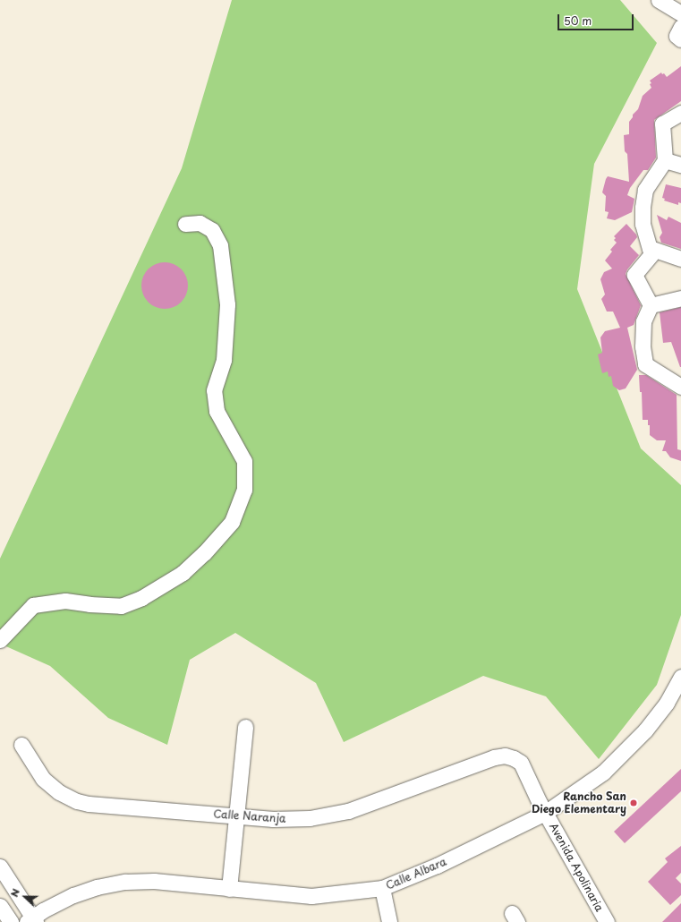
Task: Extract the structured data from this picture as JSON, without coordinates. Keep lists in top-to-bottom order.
{
  "streets": {
    "street": ["Calle Naranja", "Avenida Apolinaria", "Calle Albara"]
  },
  "crossings": [
    ["Calle Naranja", "Avenida Apolinaria"],
    ["Avenida Apolinaria", "Calle Albara"]
  ],
  "places": ["Rancho San Diego Elementary"],
  "scale_bar": "50 m",
  "north": "left"
}
